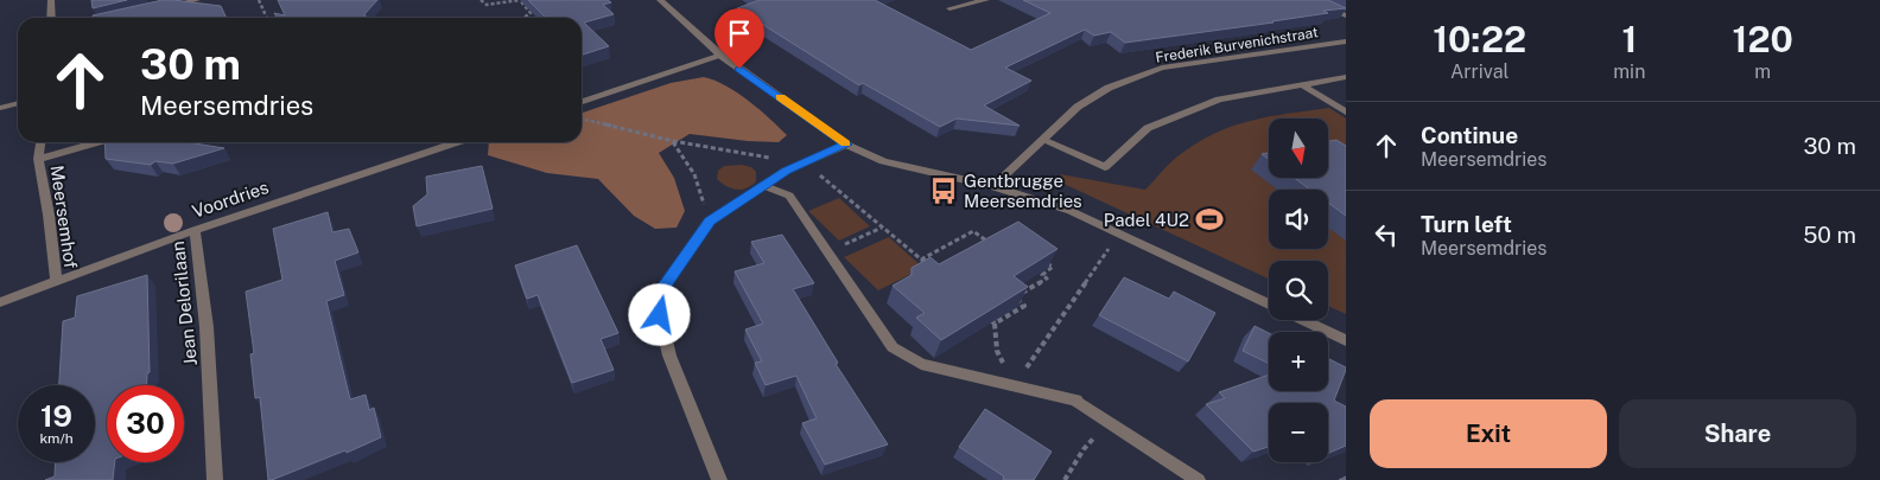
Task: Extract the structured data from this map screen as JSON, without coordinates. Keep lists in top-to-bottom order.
{
  "streets": {
    "street": [
      "Frederik Burvenichstraat",
      "Voordries",
      "Meersemhof",
      "Jean Delorilaan"
    ]
  },
  "crossings": [
    ["Voordries", "Meersemhof"],
    ["Voordries", "Jean Delorilaan"]
  ],
  "places": {
    "bus stop": ["Gentbrugge Meersemdries"],
    "sports": ["Padel 4U2"]
  },
  "north": "bottom",
  "page": {
    "eta": [
      "10:22",
      "Arrival",
      "1",
      "min",
      "120",
      "m"
    ],
    "turn": ["30 m", "Meersemdries"],
    "list": [
      {
        "name": "Continue",
        "note": "Meersemdries",
        "value": "30 m"
      },
      {
        "name": "Turn left",
        "note": "Meersemdries",
        "value": "50 m"
      }
    ],
    "map_buttons": ["+", "−"],
    "speed": "19 km/h",
    "limit": "30",
    "buttons": ["Exit", "Share"]
  }
}
